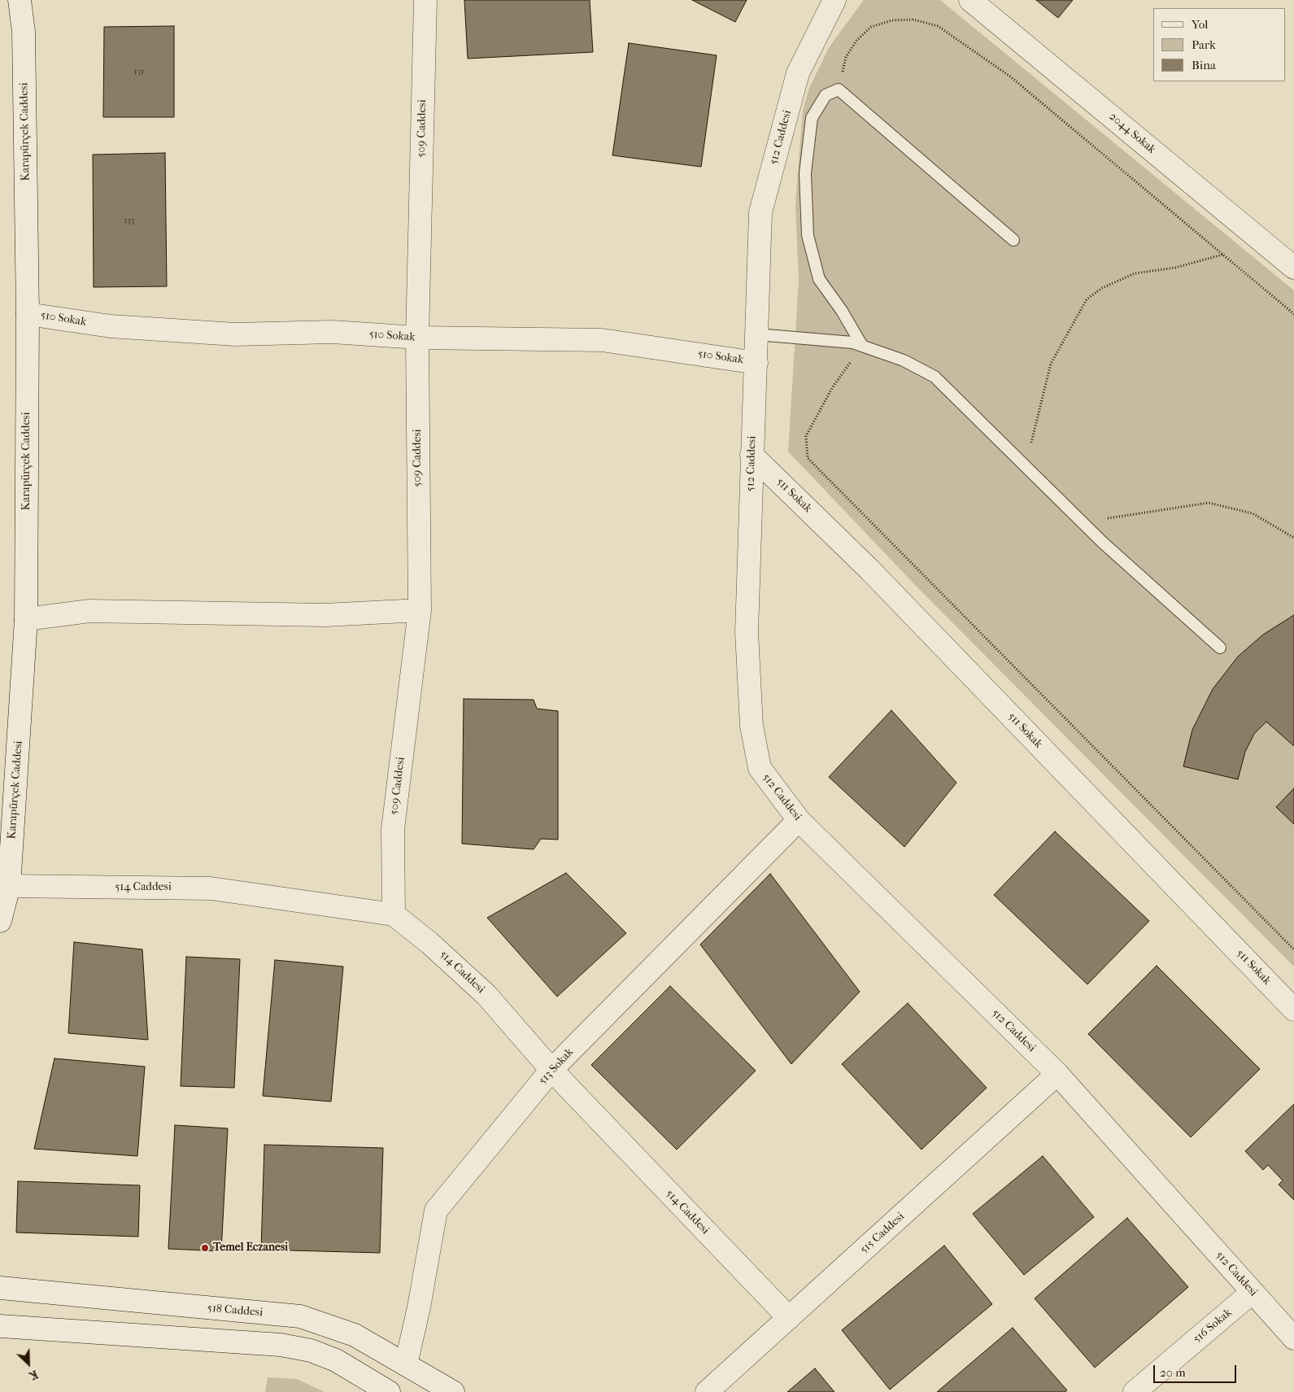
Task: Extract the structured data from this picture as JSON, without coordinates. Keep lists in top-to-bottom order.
{
  "streets": {
    "street": [
      "509 Caddesi",
      "Karapürçek Caddesi",
      "2044 Sokak",
      "512 Caddesi",
      "510 Sokak",
      "511 Sokak",
      "514 Caddesi",
      "513 Sokak",
      "515 Caddesi",
      "518 Caddesi",
      "516 Sokak"
    ]
  },
  "crossings": [
    ["509 Caddesi", "510 Sokak"],
    ["509 Caddesi", "514 Caddesi"],
    ["Karapürçek Caddesi", "510 Sokak"],
    ["Karapürçek Caddesi", "514 Caddesi"],
    ["512 Caddesi", "510 Sokak"],
    ["512 Caddesi", "511 Sokak"],
    ["512 Caddesi", "513 Sokak"],
    ["512 Caddesi", "515 Caddesi"],
    ["512 Caddesi", "516 Sokak"],
    ["514 Caddesi", "513 Sokak"],
    ["514 Caddesi", "515 Caddesi"],
    ["513 Sokak", "518 Caddesi"]
  ],
  "places": ["Temel Eczanesi"],
  "house_numbers": ["131", "133"],
  "legend": ["Yol", "Park", "Bina"],
  "scale_bar": "20 m",
  "north": "bottom right"
}
